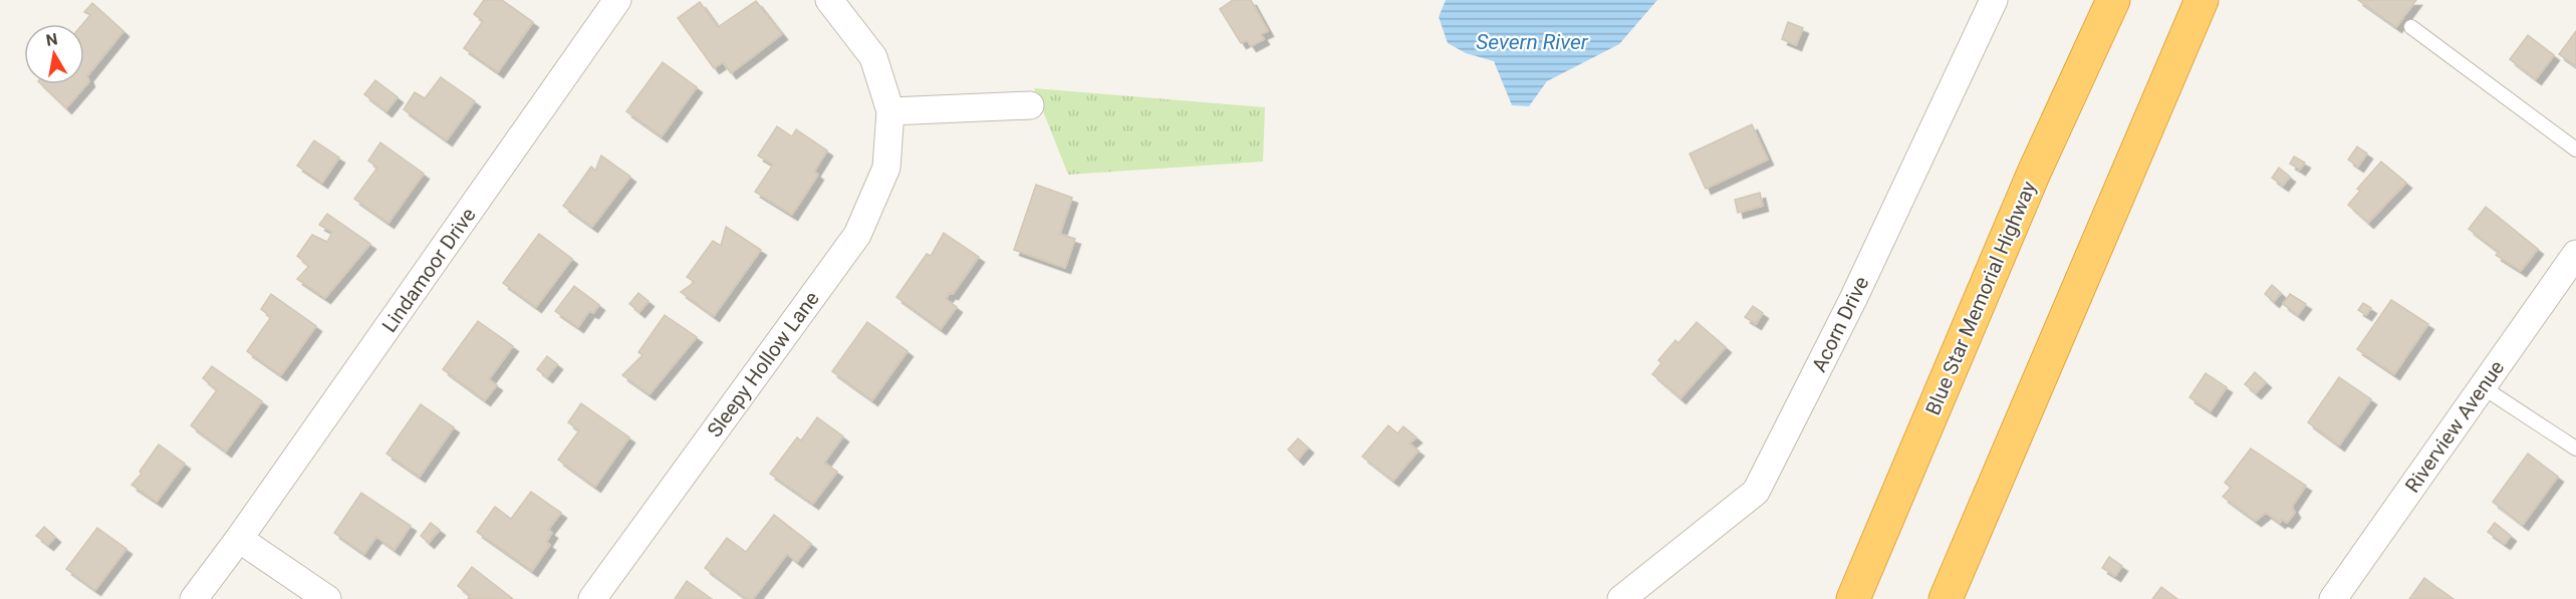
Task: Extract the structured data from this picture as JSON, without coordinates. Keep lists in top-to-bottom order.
{
  "streets": {
    "highway": ["Blue Star Memorial Highway"],
    "street": [
      "Lindamoor Drive",
      "Acorn Drive",
      "Sleepy Hollow Lane",
      "Riverview Avenue"
    ]
  },
  "water": ["Severn River"],
  "north": "top"
}
